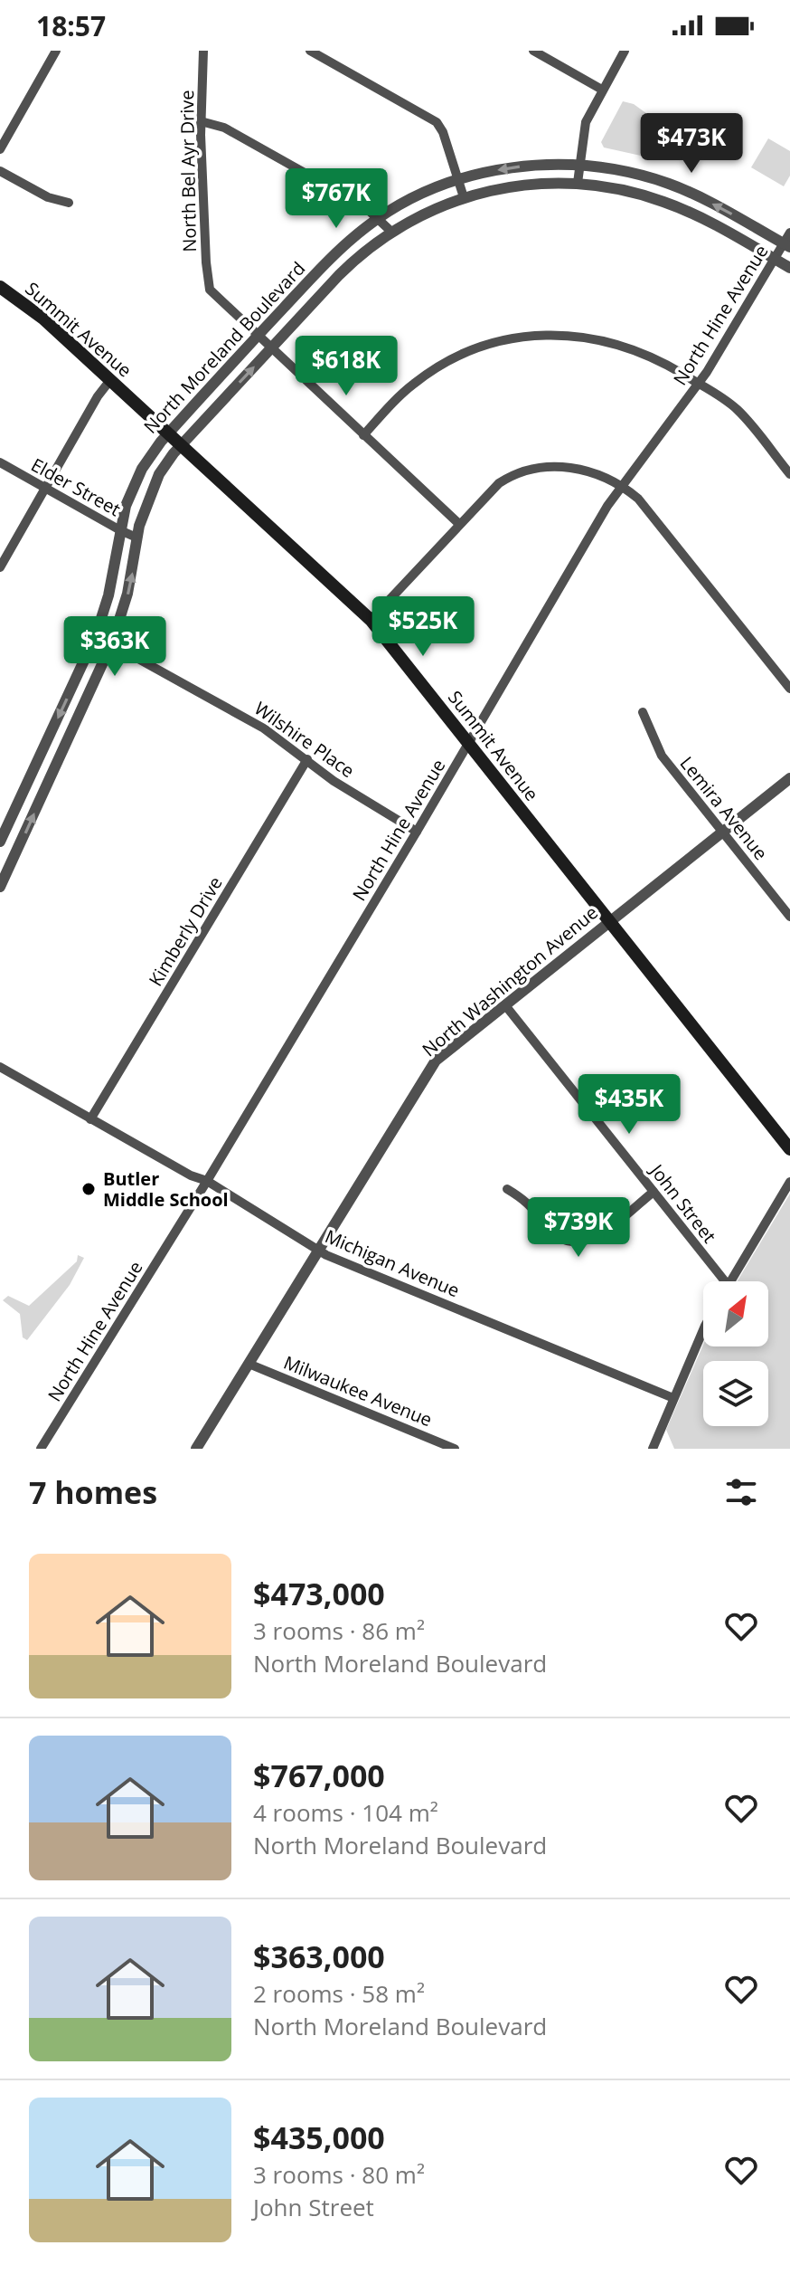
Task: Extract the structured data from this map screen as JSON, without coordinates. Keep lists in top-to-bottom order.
{
  "streets": {
    "main road": ["Summit Avenue"],
    "street": [
      "North Bel Ayr Drive",
      "North Hine Avenue",
      "North Moreland Boulevard",
      "Elder Street",
      "Wilshire Place",
      "Lemira Avenue",
      "Kimberly Drive",
      "North Washington Avenue",
      "John Street",
      "Michigan Avenue",
      "Milwaukee Avenue"
    ]
  },
  "crossings": [
    ["North Bel Ayr Drive", "North Moreland Boulevard"],
    ["North Hine Avenue", "Summit Avenue"],
    ["North Hine Avenue", "North Moreland Boulevard"],
    ["North Hine Avenue", "Wilshire Place"],
    ["North Hine Avenue", "Michigan Avenue"],
    ["Summit Avenue", "North Moreland Boulevard"],
    ["Summit Avenue", "North Washington Avenue"],
    ["North Moreland Boulevard", "Elder Street"],
    ["North Moreland Boulevard", "Wilshire Place"],
    ["Wilshire Place", "Kimberly Drive"],
    ["Lemira Avenue", "North Washington Avenue"],
    ["Kimberly Drive", "Michigan Avenue"],
    ["North Washington Avenue", "John Street"],
    ["North Washington Avenue", "Michigan Avenue"],
    ["North Washington Avenue", "Milwaukee Avenue"]
  ],
  "places": ["Butler Middle School"],
  "north": "top right",
  "page": {
    "status": "18:57",
    "price": [
      "$473K",
      "$767K",
      "$618K",
      "$525K",
      "$363K",
      "$435K",
      "$739K"
    ],
    "heading": "7 homes",
    "list": [
      {
        "name": "$473,000",
        "note": "3 rooms · 86 m² · North Moreland Boulevard"
      },
      {
        "name": "$767,000",
        "note": "4 rooms · 104 m² · North Moreland Boulevard"
      },
      {
        "name": "$363,000",
        "note": "2 rooms · 58 m² · North Moreland Boulevard"
      },
      {
        "name": "$435,000",
        "note": "3 rooms · 80 m² · John Street"
      }
    ]
  }
}
